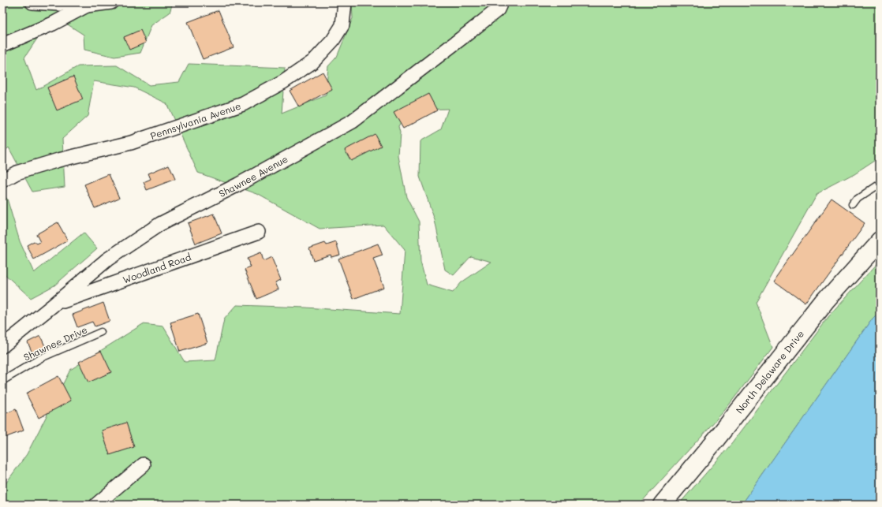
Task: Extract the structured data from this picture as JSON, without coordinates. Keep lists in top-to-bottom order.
{
  "streets": {
    "main road": ["North Delaware Drive"],
    "street": ["Pennsylvania Avenue", "Shawnee Avenue", "Woodland Road"],
    "lane": ["Shawnee Drive"]
  },
  "crossings": [
    ["Shawnee Avenue", "Woodland Road"]
  ]
}
